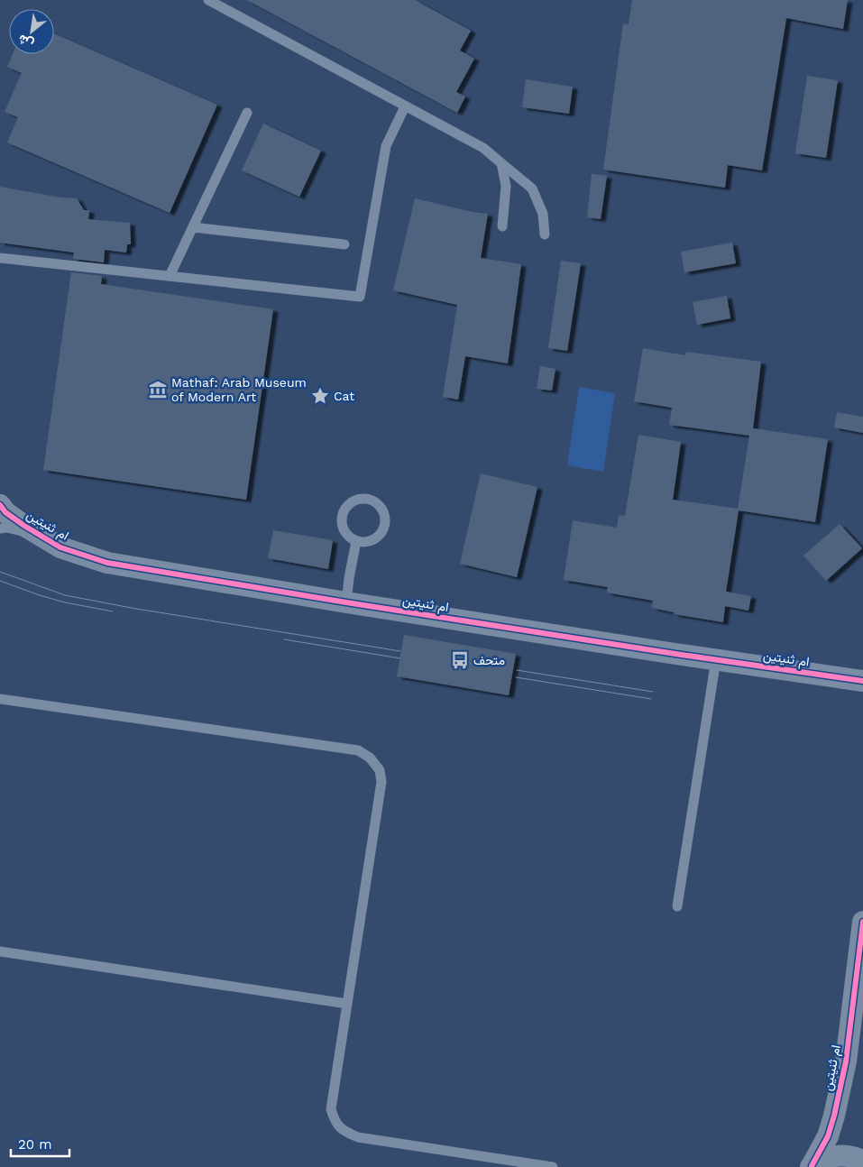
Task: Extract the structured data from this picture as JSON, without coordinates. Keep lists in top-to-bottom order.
{
  "streets": {
    "street": ["ام ثنيتين"]
  },
  "places": {
    "museum": ["Mathaf: Arab Museum of Modern Art"],
    "place": ["Cat"],
    "bus stop": ["متحف"]
  },
  "scale_bar": "20 m",
  "north": "bottom left"
}
